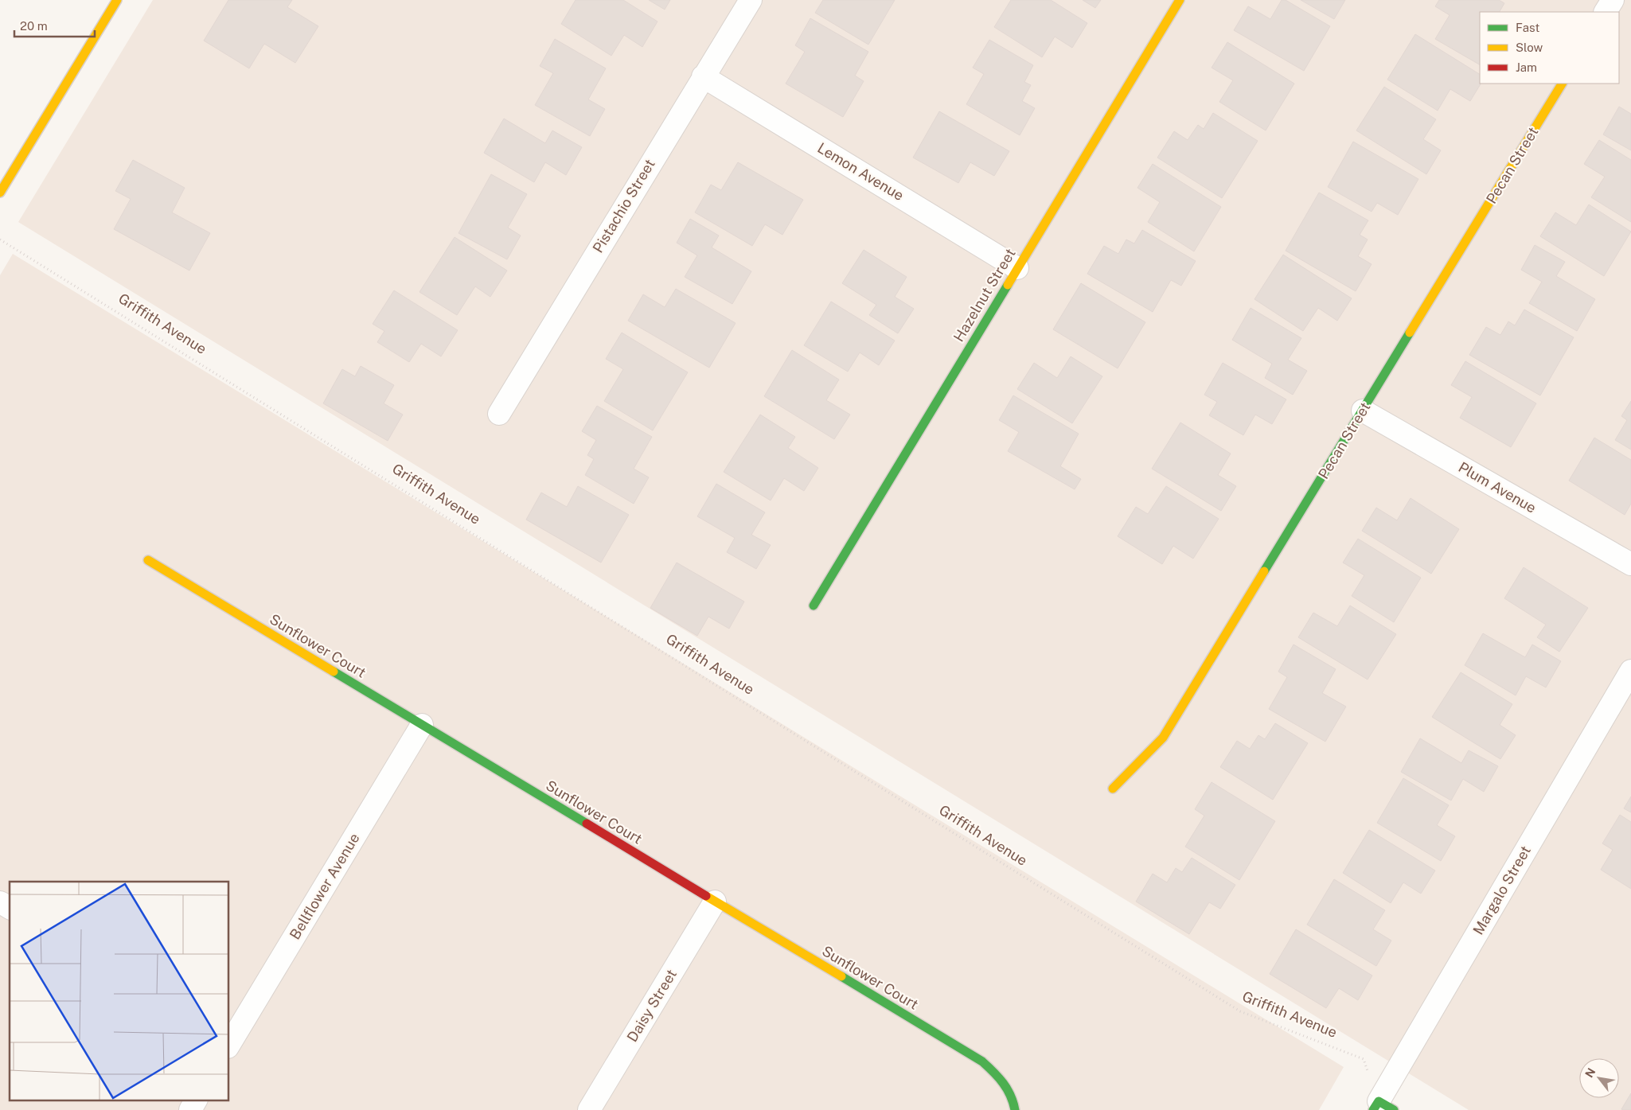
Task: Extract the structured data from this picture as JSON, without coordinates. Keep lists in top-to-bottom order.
{
  "streets": {
    "street": [
      "Pecan Street",
      "Lemon Avenue",
      "Pistachio Street",
      "Hazelnut Street",
      "Plum Avenue",
      "Sunflower Court",
      "Bellflower Avenue",
      "Margalo Street",
      "Daisy Street"
    ],
    "path": ["Griffith Avenue"]
  },
  "crossings": [
    ["Pecan Street", "Plum Avenue"],
    ["Lemon Avenue", "Pistachio Street"],
    ["Lemon Avenue", "Hazelnut Street"],
    ["Griffith Avenue", "Margalo Street"],
    ["Sunflower Court", "Bellflower Avenue"],
    ["Sunflower Court", "Daisy Street"]
  ],
  "legend": ["Fast", "Slow", "Jam"],
  "scale_bar": "20 m",
  "north": "top left"
}
